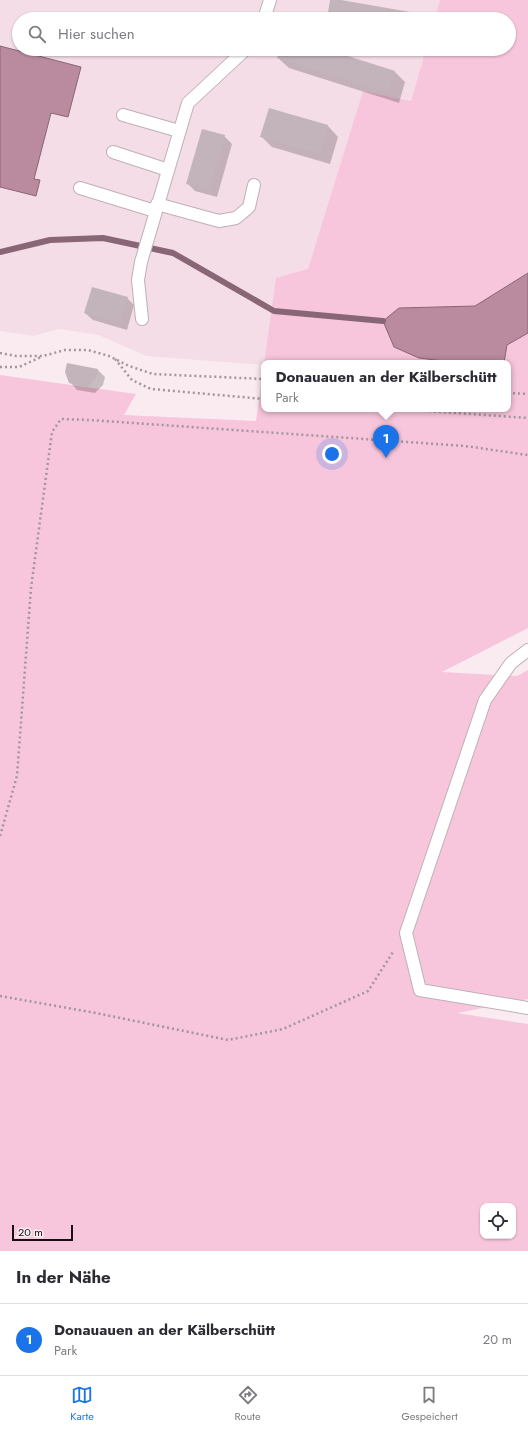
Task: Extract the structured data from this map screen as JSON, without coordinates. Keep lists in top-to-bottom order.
{
  "scale_bar": "20 m",
  "page": {
    "search": "Hier suchen",
    "popup": ["Donauauen an der Kälberschütt", "Park"],
    "pins": "1",
    "scale": "20 m",
    "heading": "In der Nähe",
    "list": [
      {
        "mark": "1",
        "name": "Donauauen an der Kälberschütt",
        "note": "Park",
        "value": "20 m"
      }
    ],
    "nav": ["Karte", "Route", "Gespeichert"]
  }
}
